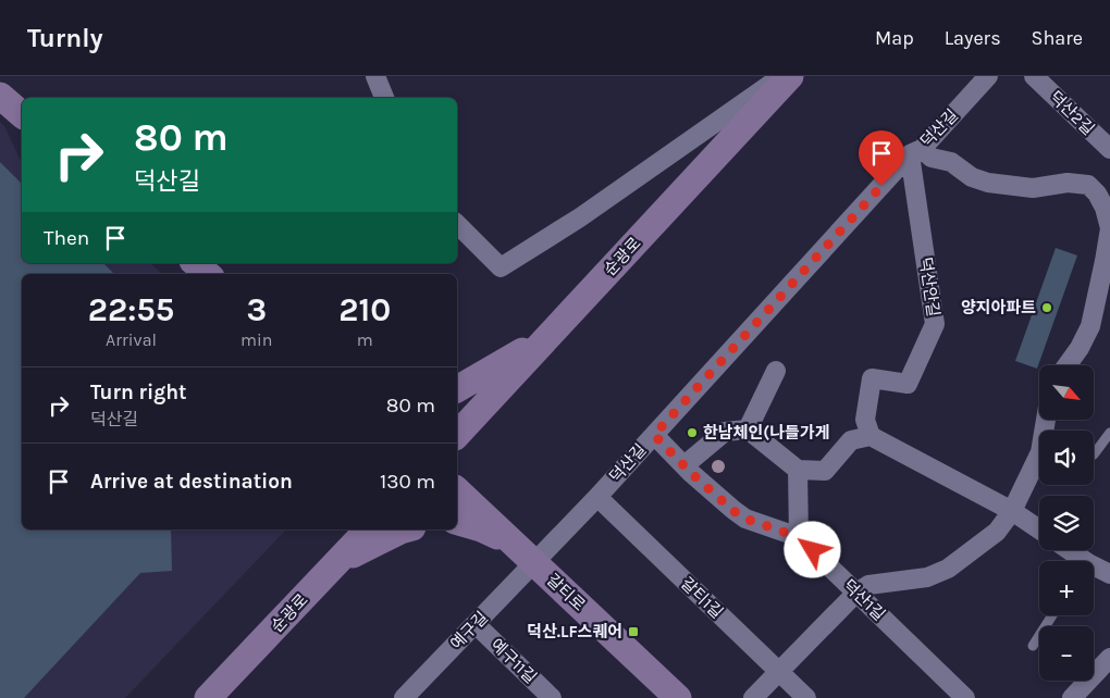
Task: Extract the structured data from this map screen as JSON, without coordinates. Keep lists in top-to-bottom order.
{
  "streets": {
    "main road": ["순광로", "갈티로"],
    "street": [
      "덕산2길",
      "덕산길",
      "덕산안길",
      "갈티1길",
      "덕산1길",
      "예구길",
      "예구11길"
    ]
  },
  "crossings": [
    ["덕산길", "덕산안길"],
    ["덕산길", "갈티로"],
    ["덕산길", "갈티1길"],
    ["덕산길", "덕산1길"],
    ["덕산길", "예구길"],
    ["갈티로", "예구길"],
    ["예구길", "예구11길"]
  ],
  "places": {
    "other": ["양지아파트", "한남체인(나들가게"],
    "transit": ["덕산.LF스퀘어"]
  },
  "north": "bottom right",
  "page": {
    "header": "Turnly",
    "nav": ["Map", "Layers", "Share"],
    "turn": ["80 m", "덕산길"],
    "then": "Then",
    "eta": [
      "22:55",
      "Arrival",
      "3",
      "min",
      "210",
      "m"
    ],
    "map_buttons": ["+", "−"],
    "list": [
      {
        "name": "Turn right",
        "note": "덕산길",
        "value": "80 m"
      },
      {
        "name": "Arrive at destination",
        "value": "130 m"
      }
    ]
  }
}
